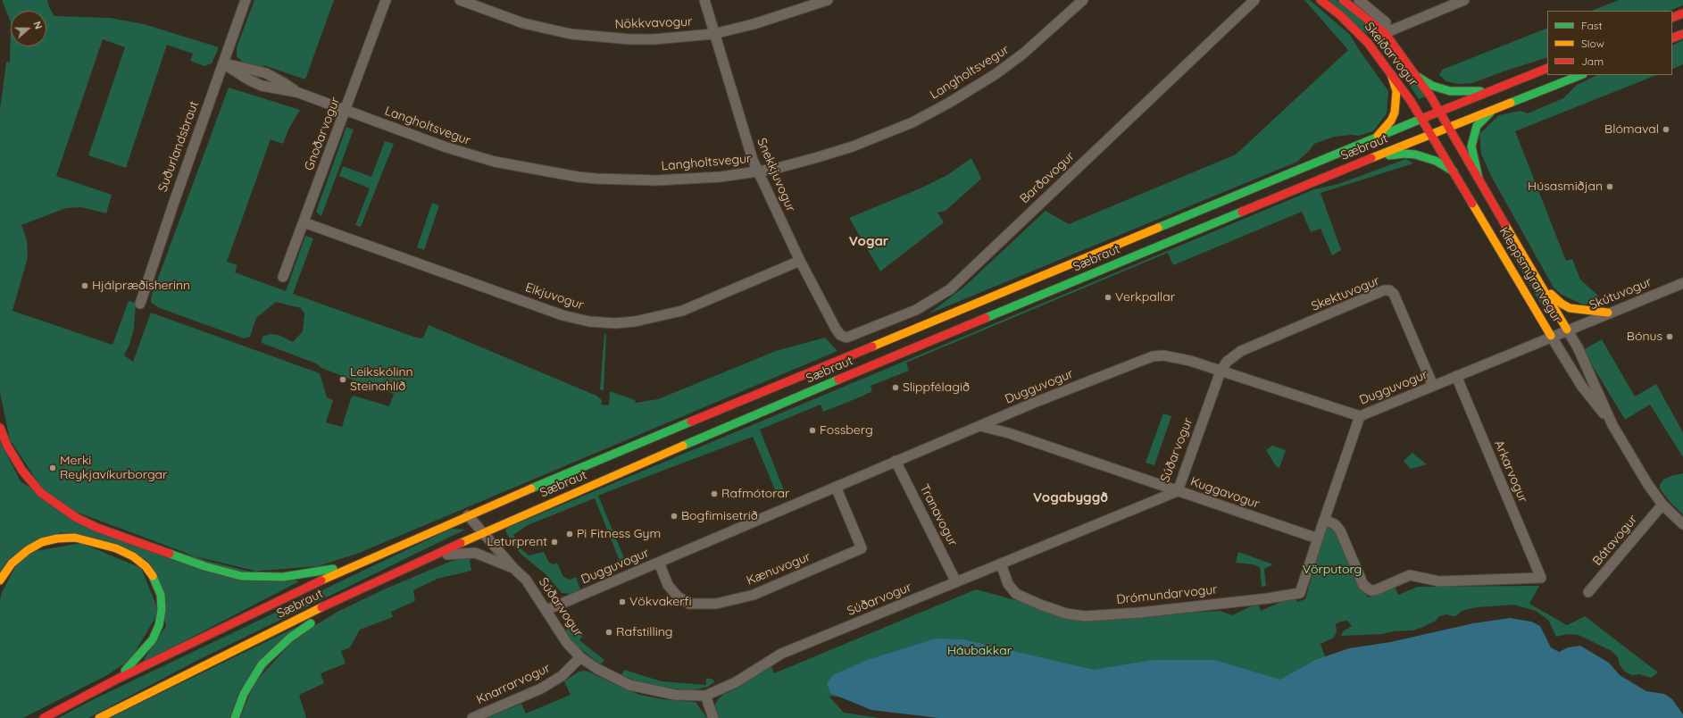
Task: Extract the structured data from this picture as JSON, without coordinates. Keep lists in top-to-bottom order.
{
  "streets": {
    "main road": ["Skeiðarvogur", "Sæbraut", "Kleppsmýrarvegur"],
    "street": [
      "Nökkvavogur",
      "Langholtsvegur",
      "Gnoðarvogur",
      "Suðurlandsbraut",
      "Snekkjuvogur",
      "Barðavogur",
      "Skektuvogur",
      "Skútuvogur",
      "Eikjuvogur",
      "Dugguvogur",
      "Súðarvogur",
      "Arkarvogur",
      "Kuggavogur",
      "Tranavogur",
      "Bátavogur",
      "Kænuvogur",
      "Drómundarvogur",
      "Knarrarvogur"
    ]
  },
  "crossings": [
    ["Nökkvavogur", "Snekkjuvogur"],
    ["Skeiðarvogur", "Sæbraut"],
    ["Skeiðarvogur", "Kleppsmýrarvegur"],
    ["Langholtsvegur", "Gnoðarvogur"],
    ["Langholtsvegur", "Suðurlandsbraut"],
    ["Langholtsvegur", "Snekkjuvogur"],
    ["Gnoðarvogur", "Eikjuvogur"],
    ["Sæbraut", "Kleppsmýrarvegur"],
    ["Sæbraut", "Súðarvogur"],
    ["Snekkjuvogur", "Barðavogur"],
    ["Snekkjuvogur", "Eikjuvogur"],
    ["Kleppsmýrarvegur", "Skútuvogur"],
    ["Kleppsmýrarvegur", "Dugguvogur"],
    ["Kleppsmýrarvegur", "Bátavogur"],
    ["Skektuvogur", "Dugguvogur"],
    ["Skektuvogur", "Súðarvogur"],
    ["Dugguvogur", "Súðarvogur"],
    ["Dugguvogur", "Arkarvogur"],
    ["Dugguvogur", "Kuggavogur"],
    ["Dugguvogur", "Tranavogur"],
    ["Dugguvogur", "Kænuvogur"],
    ["Súðarvogur", "Kuggavogur"],
    ["Súðarvogur", "Tranavogur"],
    ["Súðarvogur", "Drómundarvogur"],
    ["Súðarvogur", "Knarrarvogur"],
    ["Kuggavogur", "Drómundarvogur"]
  ],
  "districts": ["Vogar", "Vogabyggð"],
  "parks": ["Vörputorg", "Háubakkar"],
  "places": [
    "Blómaval",
    "Húsasmiðjan",
    "Hjálpræðisherinn",
    "Verkpallar",
    "Bónus",
    "Leikskólinn Steinahlíð",
    "Slippfélagið",
    "Fossberg",
    "Merki Reykjavíkurborgar",
    "Rafmótorar",
    "Bogfimisetrið",
    "Pi Fitness Gym",
    "Leturprent",
    "Vökvakerfi",
    "Rafstilling"
  ],
  "legend": ["Fast", "Slow", "Jam"],
  "north": "right"
}
